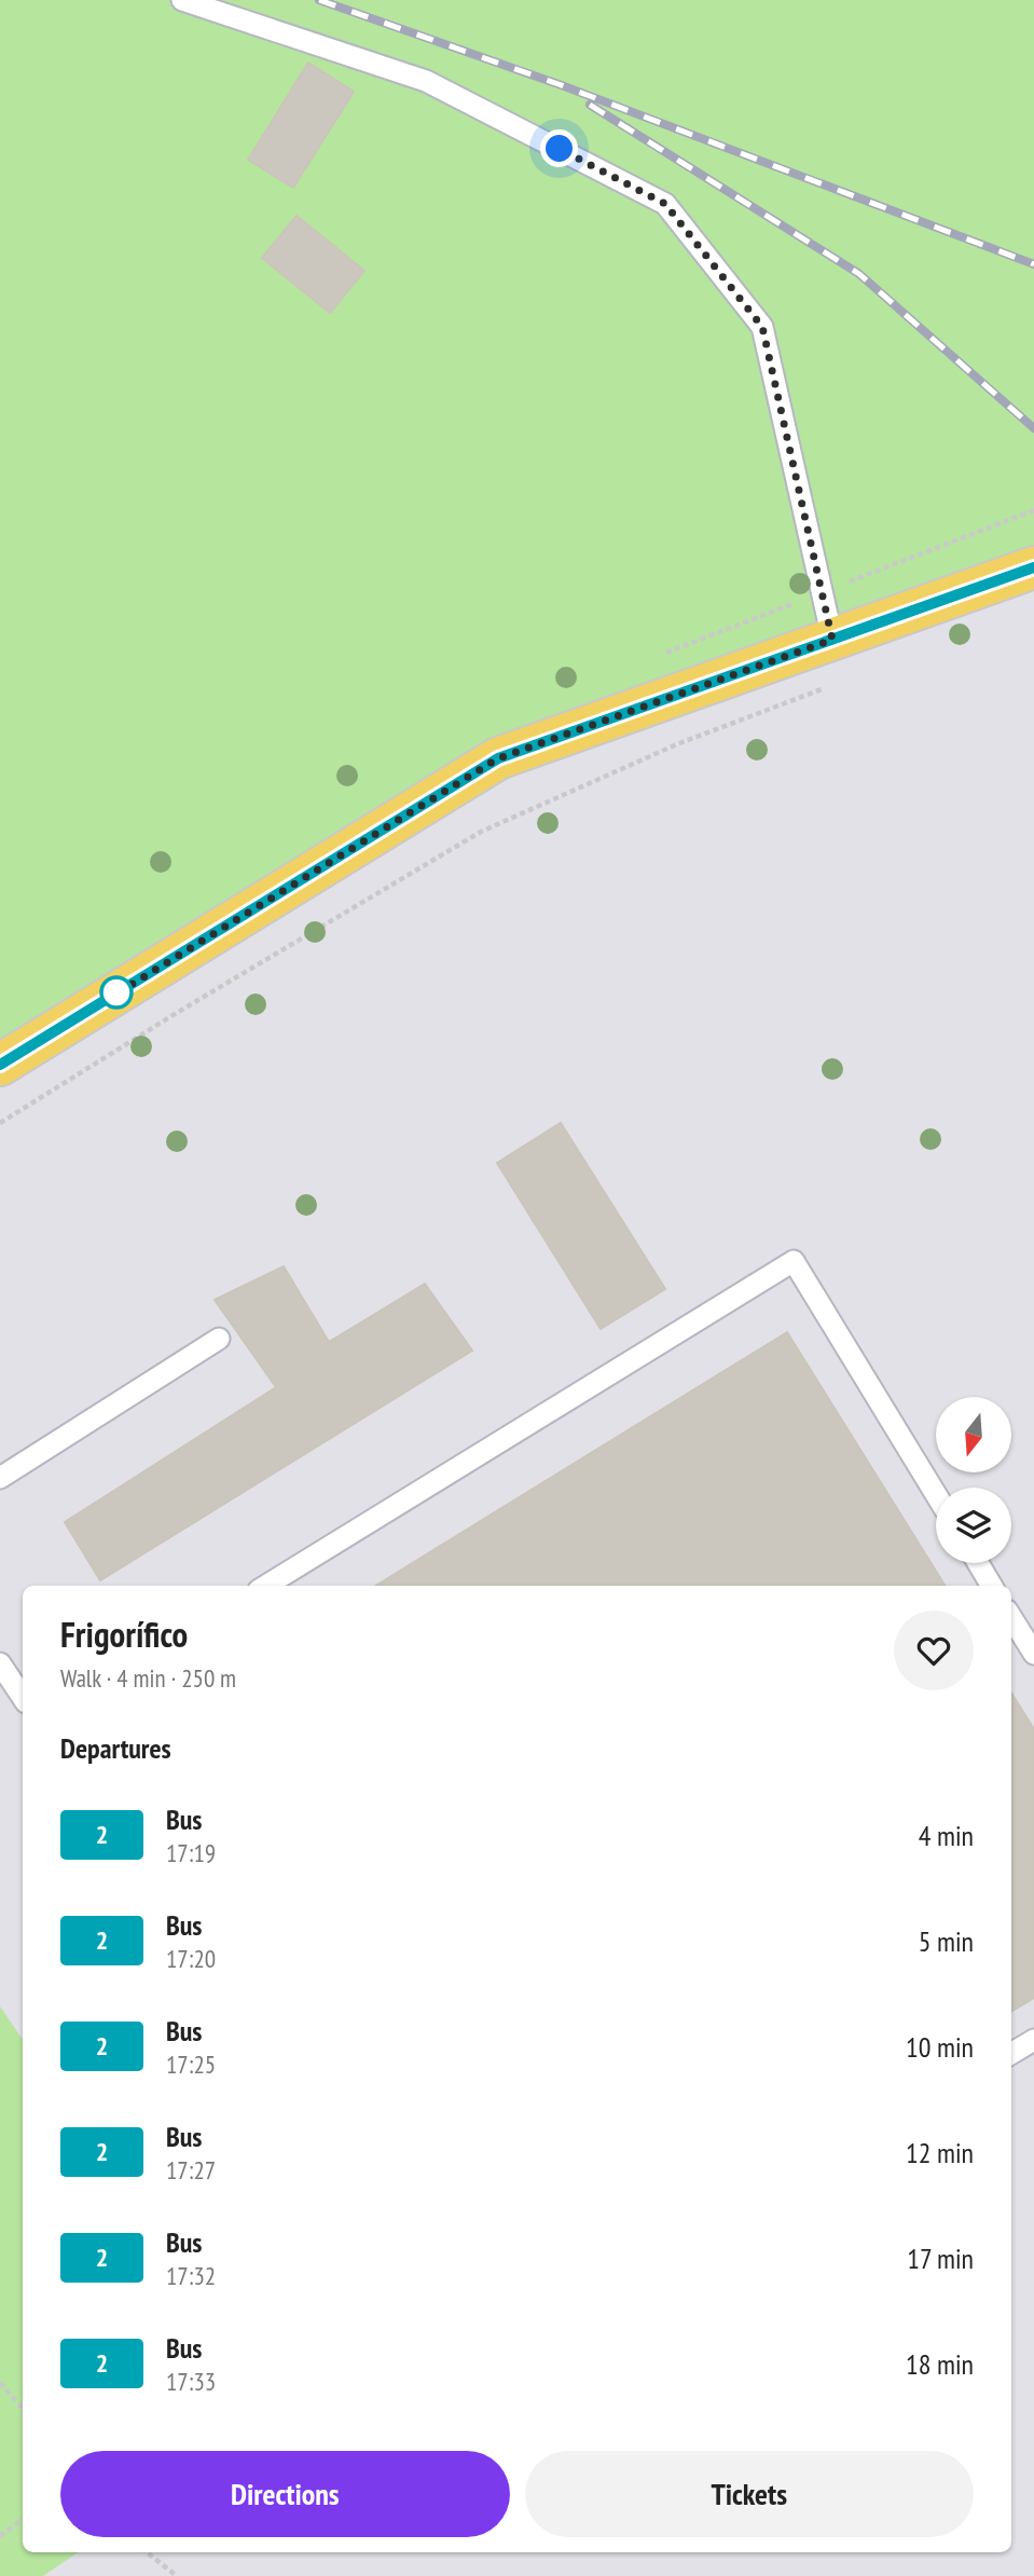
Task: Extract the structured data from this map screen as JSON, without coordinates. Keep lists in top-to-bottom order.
{
  "lines": ["bus line 2"],
  "north": "bottom",
  "page": {
    "heading": [
      ["Frigorífico", "Walk · 4 min · 250 m"],
      "Departures"
    ],
    "list": [
      {
        "mark": "2",
        "name": "Bus",
        "note": "17:19",
        "value": "4 min"
      },
      {
        "mark": "2",
        "name": "Bus",
        "note": "17:20",
        "value": "5 min"
      },
      {
        "mark": "2",
        "name": "Bus",
        "note": "17:25",
        "value": "10 min"
      },
      {
        "mark": "2",
        "name": "Bus",
        "note": "17:27",
        "value": "12 min"
      },
      {
        "mark": "2",
        "name": "Bus",
        "note": "17:32",
        "value": "17 min"
      },
      {
        "mark": "2",
        "name": "Bus",
        "note": "17:33",
        "value": "18 min"
      }
    ],
    "buttons": ["Directions", "Tickets"]
  }
}
